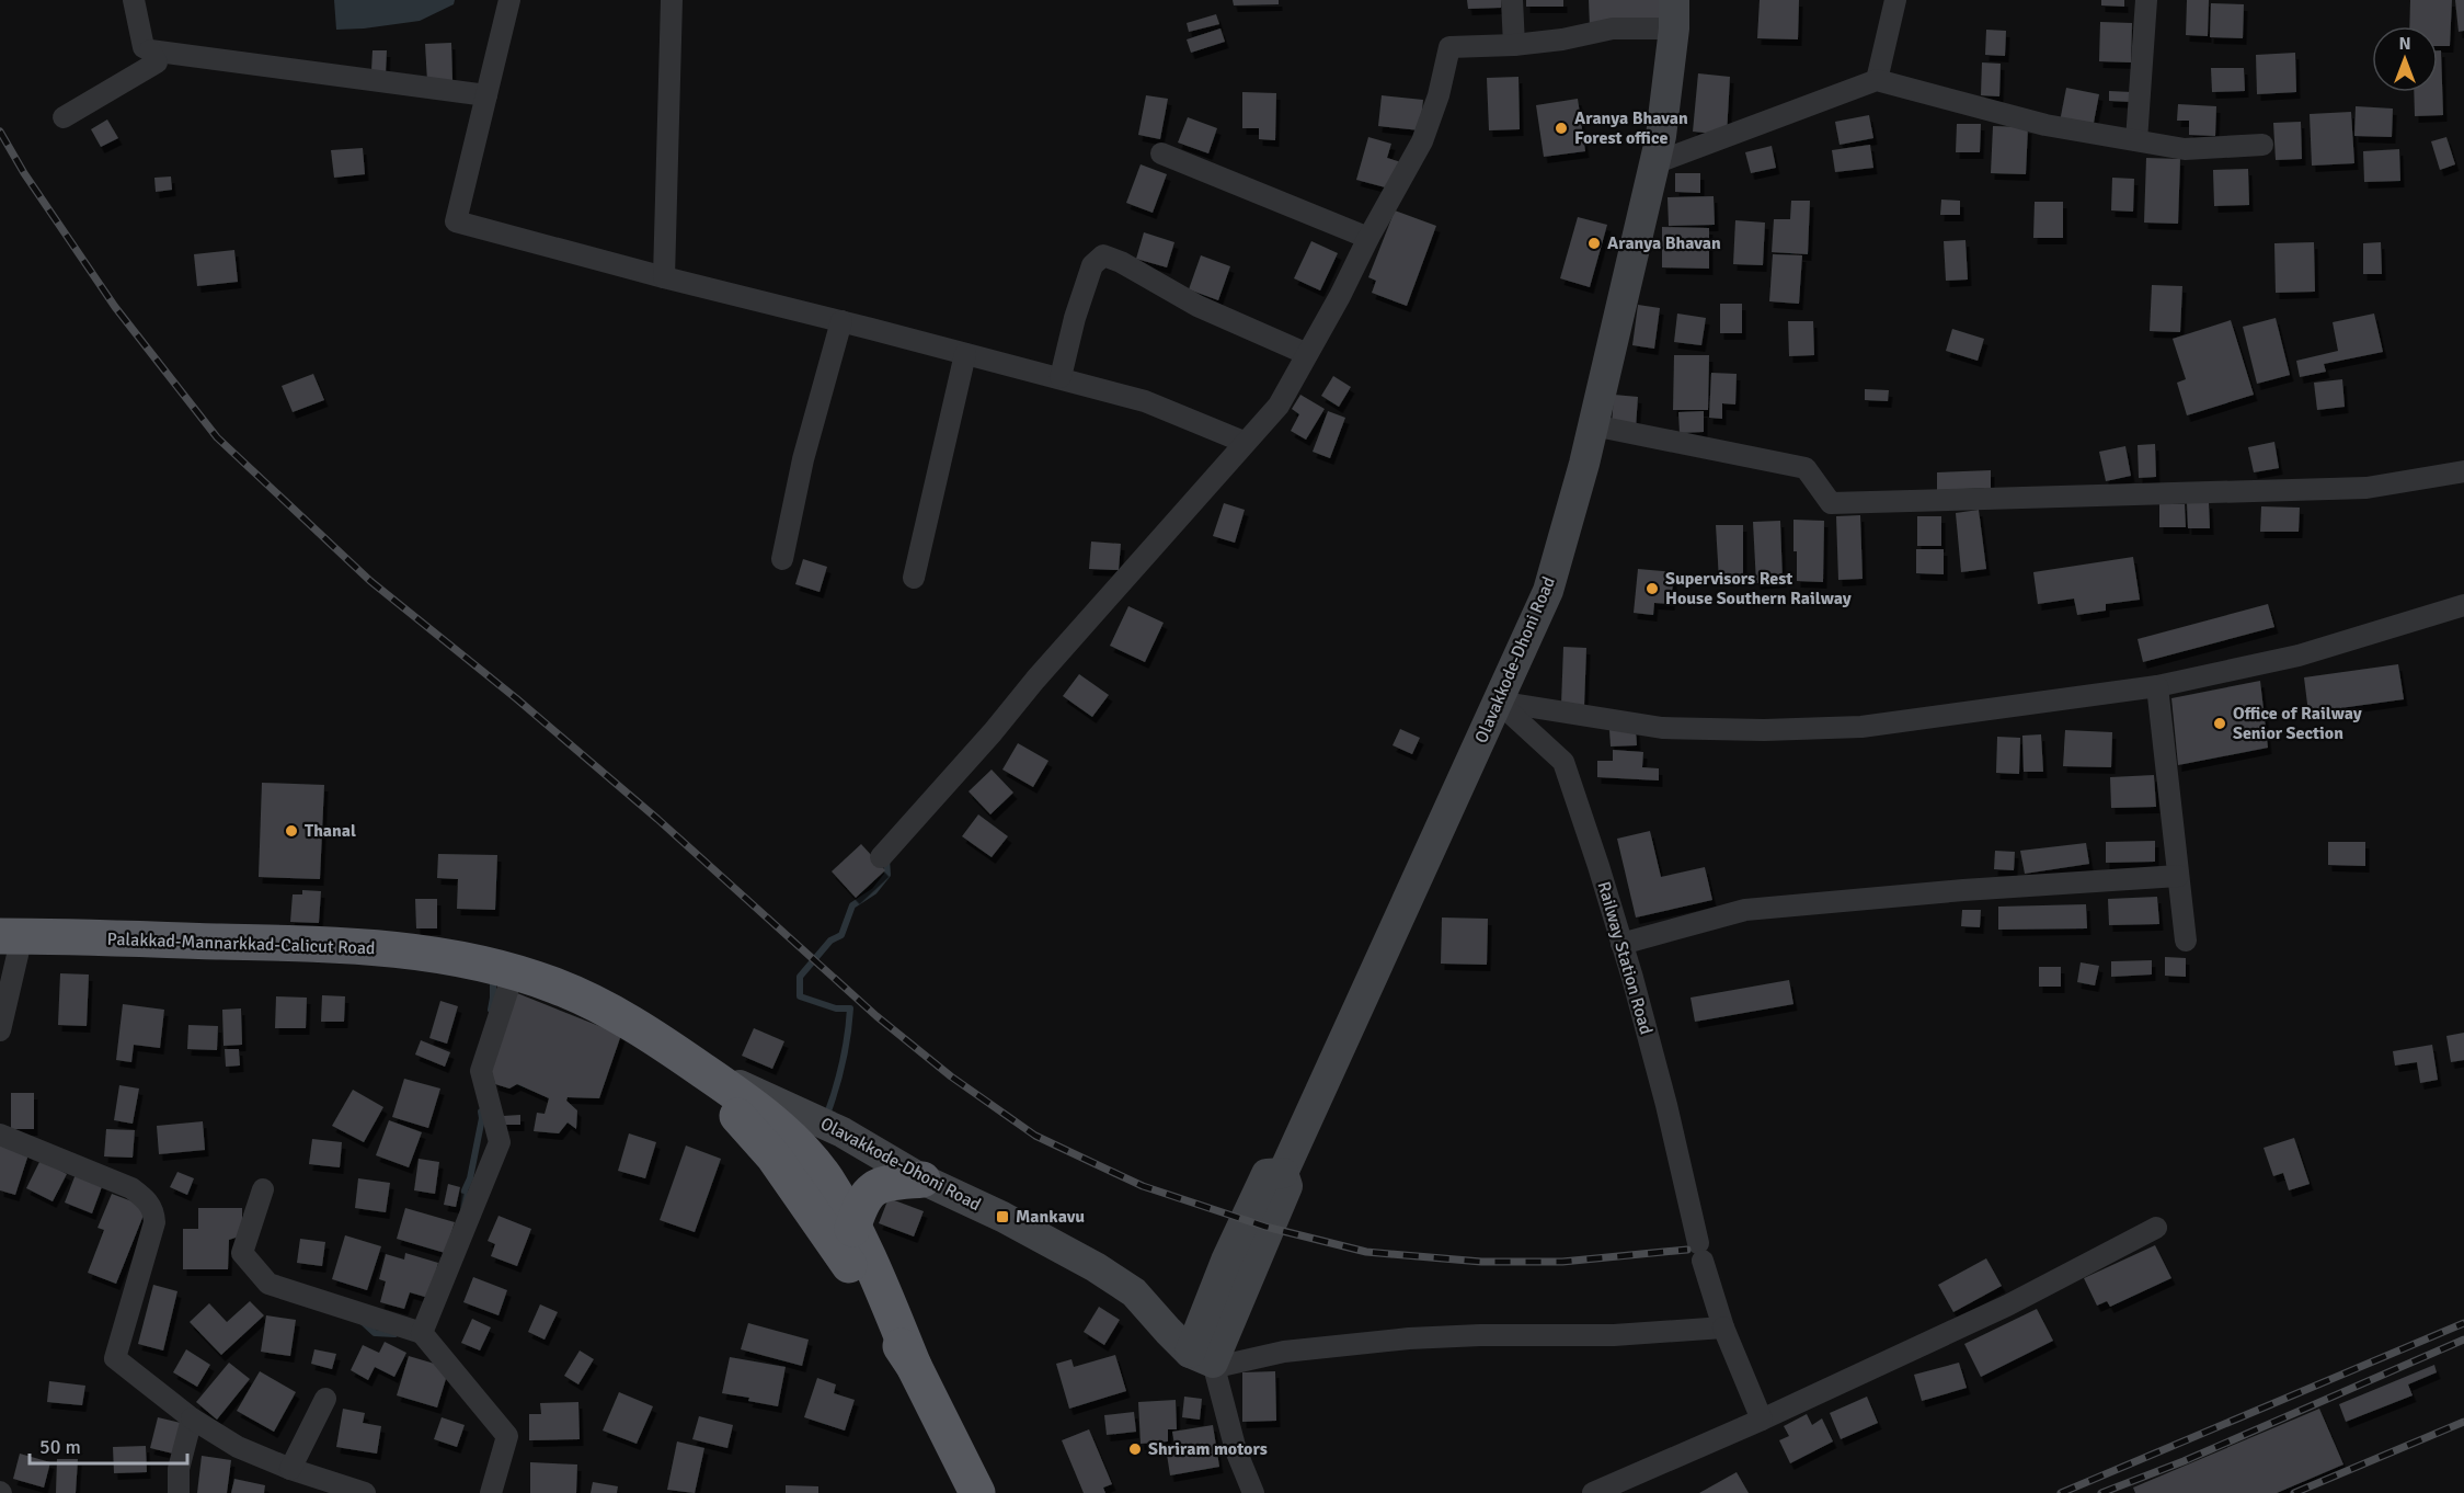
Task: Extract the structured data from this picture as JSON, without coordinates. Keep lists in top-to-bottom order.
{
  "streets": {
    "highway": ["Palakkad-Mannarkkad-Calicut Road"],
    "main road": ["Olavakkode-Dhoni Road"],
    "street": ["Railway Station Road"]
  },
  "crossings": [
    ["Olavakkode-Dhoni Road", "Palakkad-Mannarkkad-Calicut Road"],
    ["Olavakkode-Dhoni Road", "Railway Station Road"]
  ],
  "places": {
    "other": [
      "Aranya Bhavan Forest office",
      "Aranya Bhavan",
      "Supervisors Rest House Southern Railway",
      "Office of Railway Senior Section",
      "Thanal",
      "Shriram motors"
    ],
    "transit": ["Mankavu"]
  },
  "scale_bar": "50 m",
  "north": "top"
}
